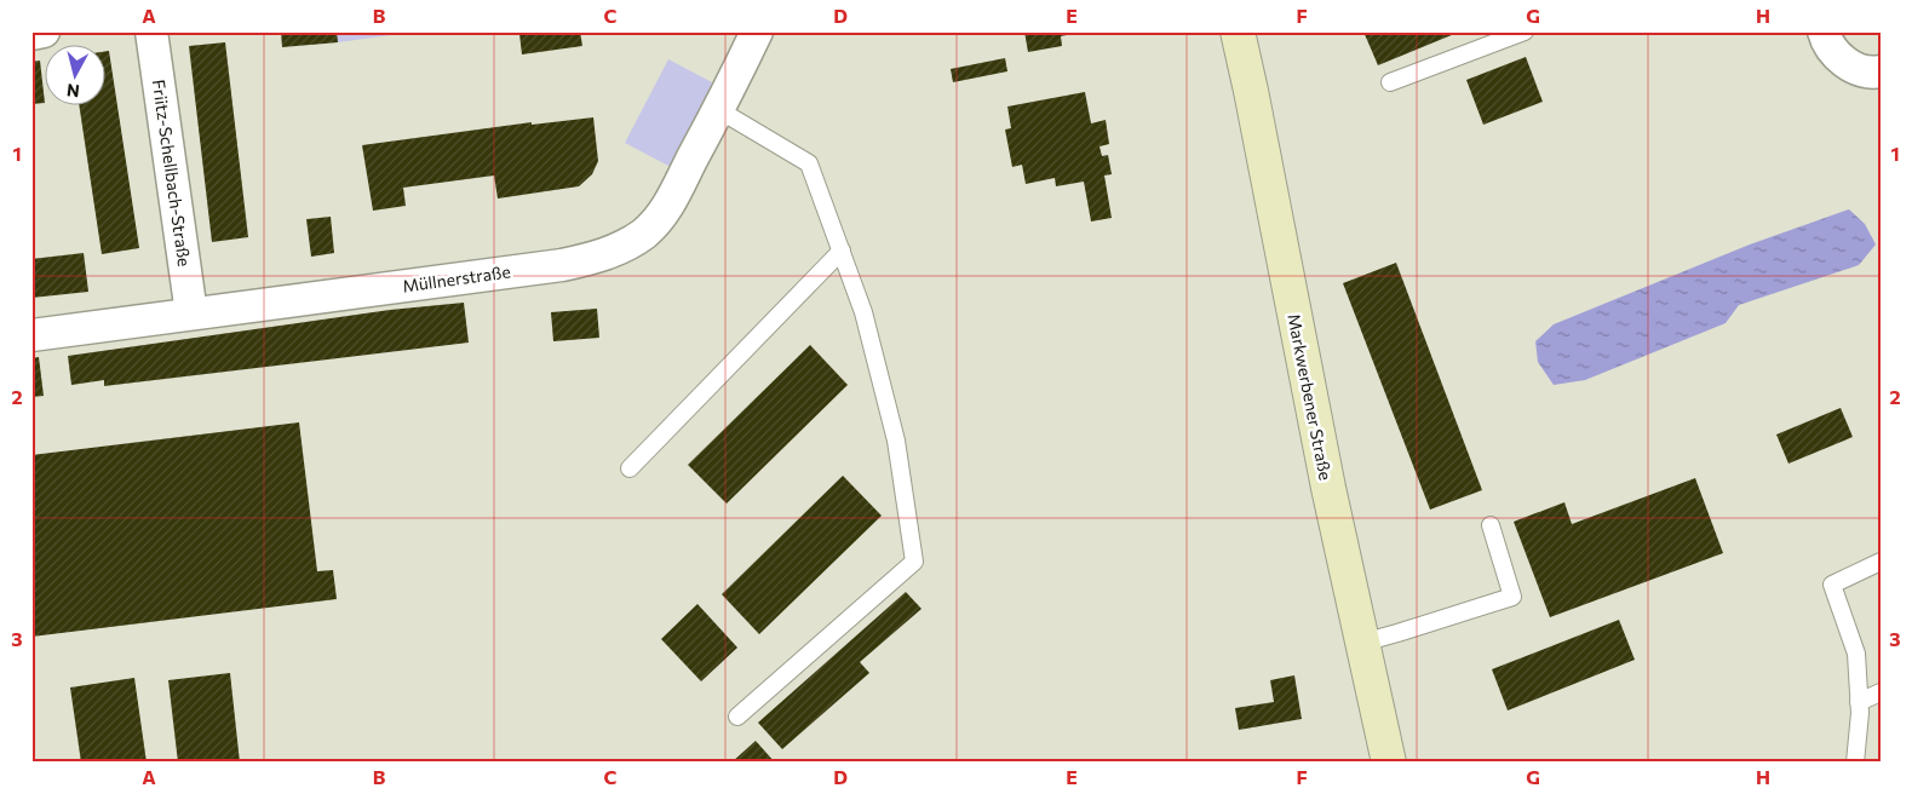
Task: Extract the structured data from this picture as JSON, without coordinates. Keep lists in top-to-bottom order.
{
  "streets": {
    "main road": ["Markwerbener Straße"],
    "street": ["Friitz-Schellbach-Straße", "Müllnerstraße"]
  },
  "crossings": [
    ["Friitz-Schellbach-Straße", "Müllnerstraße"]
  ],
  "north": "bottom",
  "grid": {
    "columns": [
      "A",
      "B",
      "C",
      "D",
      "E",
      "F",
      "G",
      "H"
    ],
    "rows": ["1", "2", "3"]
  }
}
